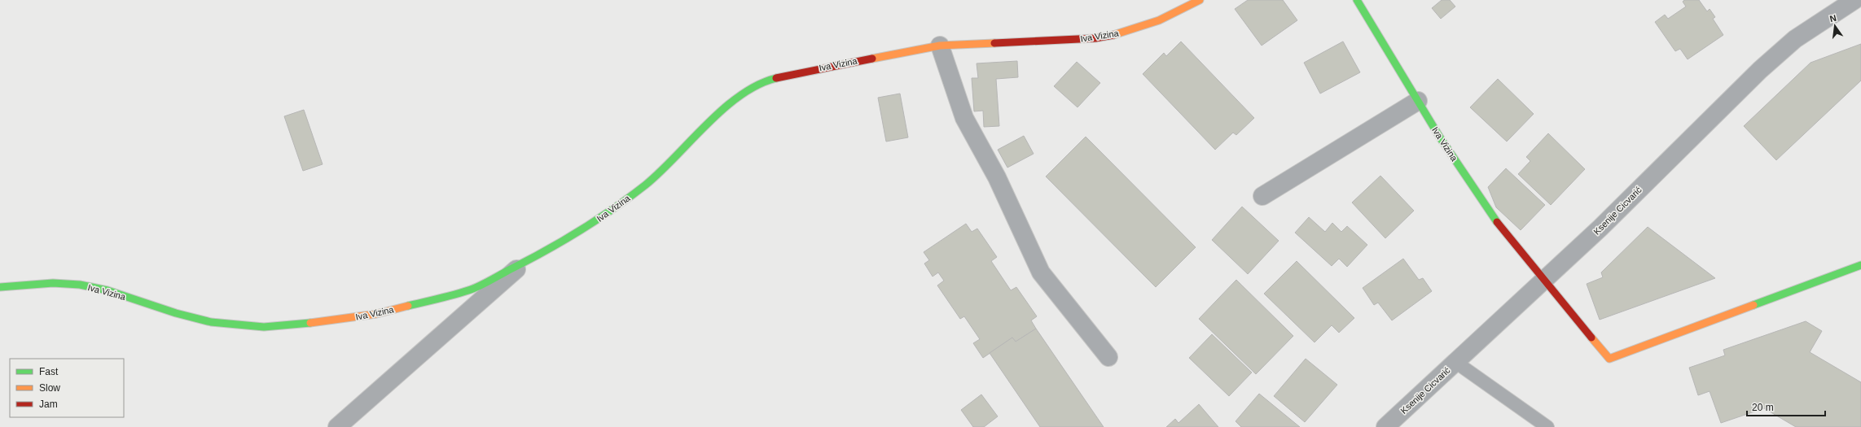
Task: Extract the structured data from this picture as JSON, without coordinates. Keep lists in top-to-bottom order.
{
  "streets": {
    "street": ["Iva Vizina", "Ksenije Cicvarić"]
  },
  "crossings": [
    ["Iva Vizina", "Ksenije Cicvarić"]
  ],
  "legend": ["Fast", "Slow", "Jam"],
  "scale_bar": "20 m",
  "north": "top"
}
